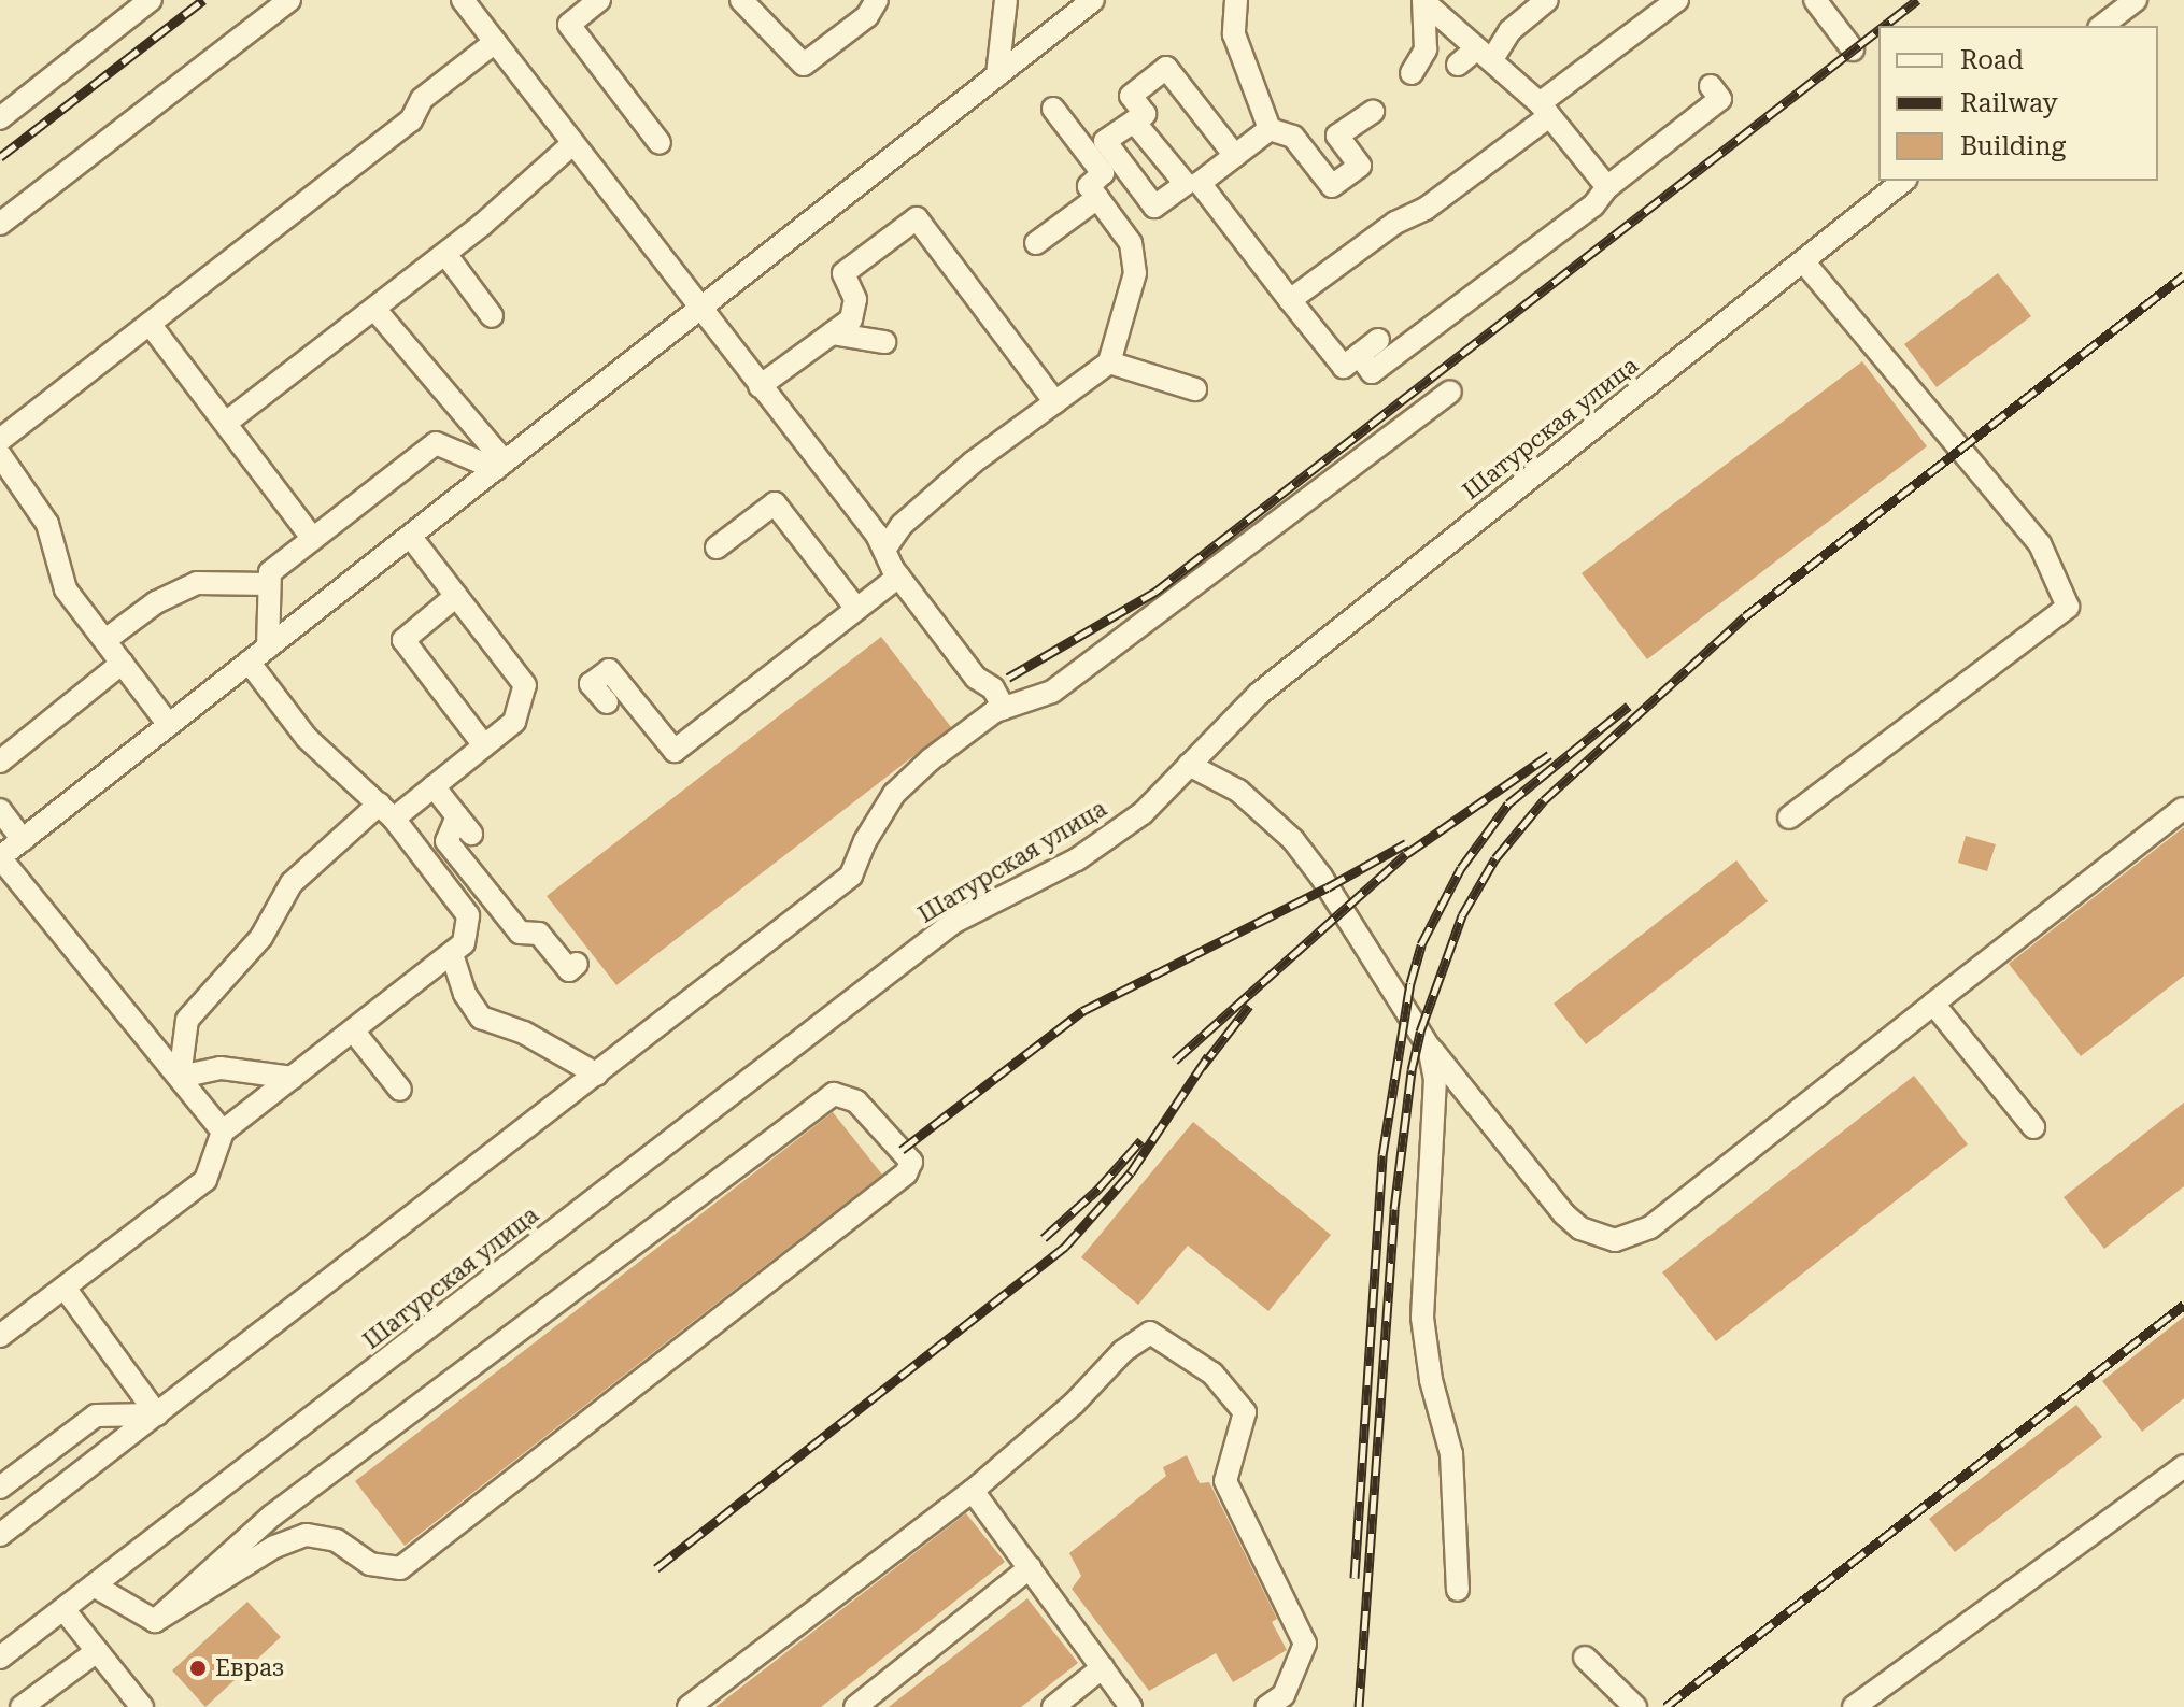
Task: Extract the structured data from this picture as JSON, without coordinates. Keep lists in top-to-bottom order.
{
  "streets": {
    "street": ["Шатурская улица"]
  },
  "places": ["Евраз"],
  "legend": ["Road", "Railway", "Building"]
}
